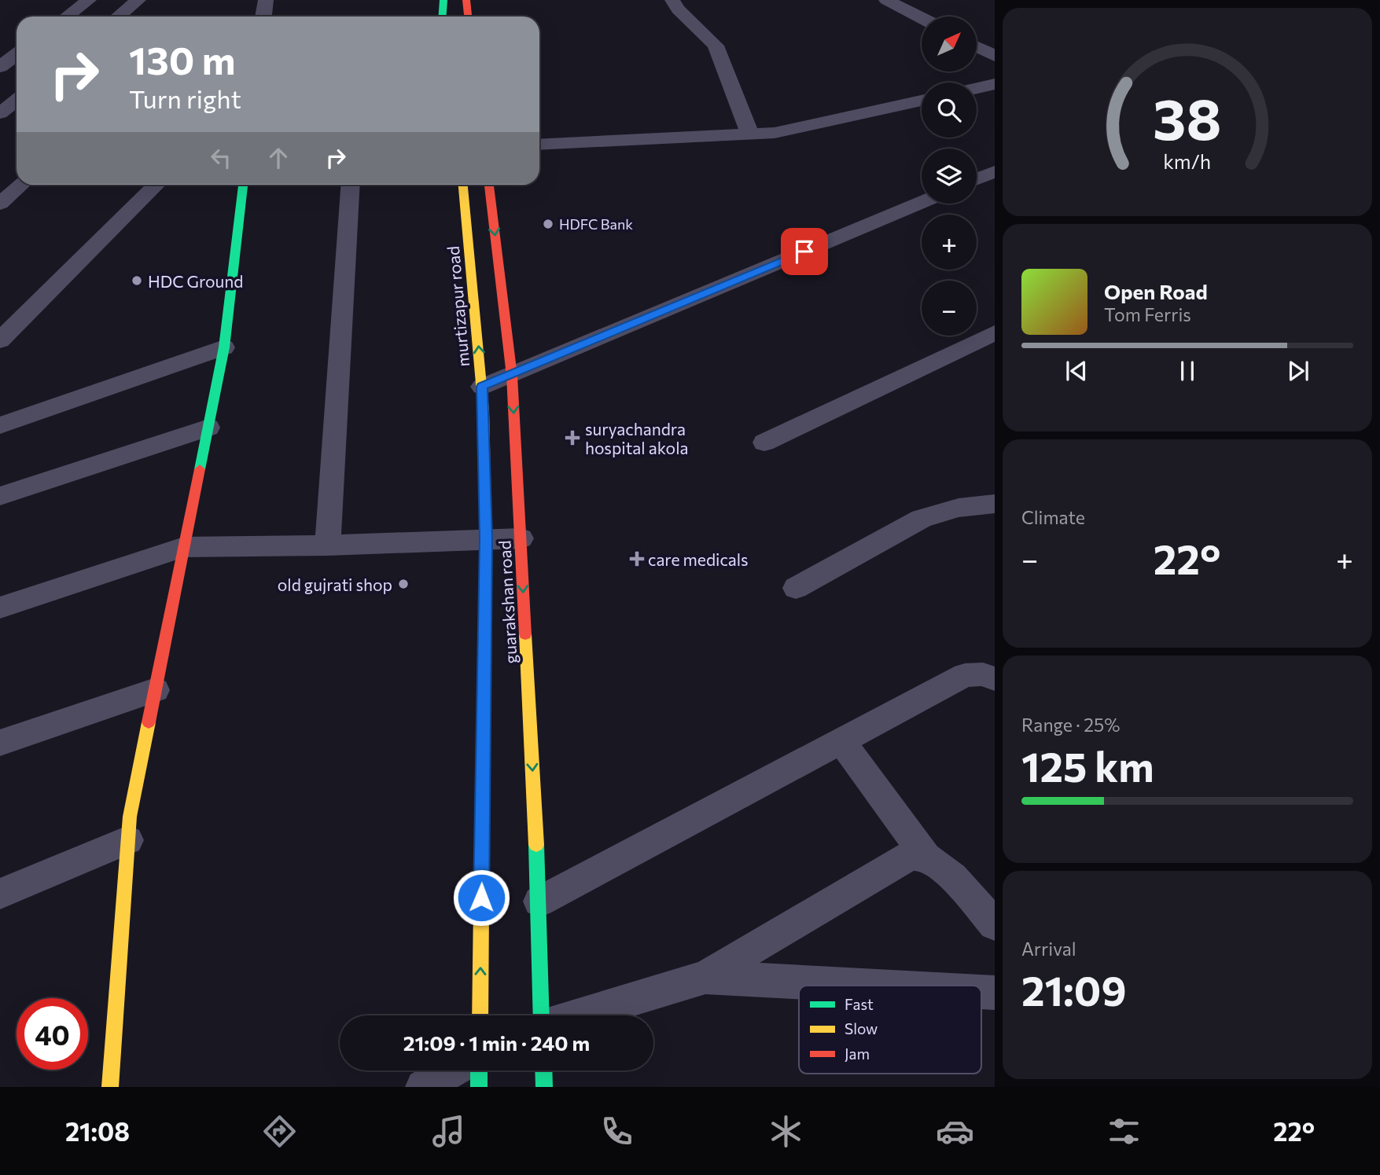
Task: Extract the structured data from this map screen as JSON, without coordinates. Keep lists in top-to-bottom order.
{
  "streets": {
    "street": ["murtizapur road", "guarakshan road"]
  },
  "one_way": ["murtizapur road", "guarakshan road"],
  "places": {
    "other": ["HDFC Bank", "HDC Ground", "old gujrati shop"],
    "health": ["suryachandra hospital akola", "care medicals"]
  },
  "legend": ["Fast", "Slow", "Jam"],
  "north": "top right",
  "page": {
    "map_buttons": ["+", "−"],
    "turn": ["130 m", "Turn right"],
    "song": ["Open Road", "Tom Ferris"],
    "tile": [
      "Climate",
      ["Range · 25%", "125 km"],
      ["Arrival", "21:09"]
    ],
    "heat": ["−", "22°", "+"],
    "limit": "40",
    "trip": "21:09 · 1 min · 240 m",
    "tabs": ["21:08", "22°"],
    "gauge": ["38", "km/h"]
  }
}
